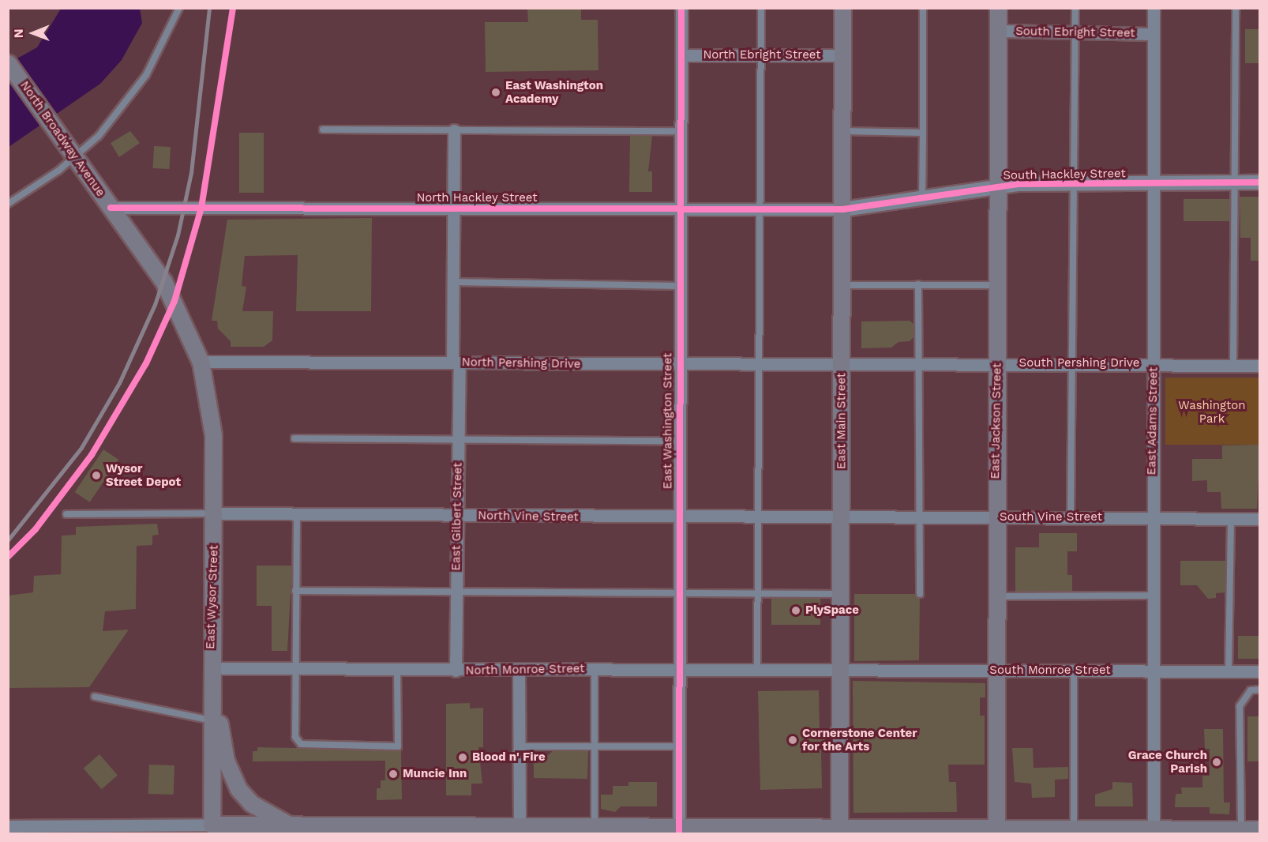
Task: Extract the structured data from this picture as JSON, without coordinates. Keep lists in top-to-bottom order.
{
  "streets": {
    "main road": [
      "North Broadway Avenue",
      "East Main Street",
      "East Jackson Street",
      "East Wysor Street"
    ],
    "street": [
      "South Ebright Street",
      "North Ebright Street",
      "South Hackley Street",
      "North Hackley Street",
      "North Pershing Drive",
      "South Pershing Drive",
      "East Washington Street",
      "East Adams Street",
      "East Gilbert Street",
      "North Vine Street",
      "South Vine Street",
      "North Monroe Street",
      "South Monroe Street"
    ]
  },
  "crossings": [
    ["South Ebright Street", "East Jackson Street"],
    ["South Ebright Street", "East Adams Street"],
    ["North Ebright Street", "East Washington Street"],
    ["North Ebright Street", "East Main Street"],
    ["North Broadway Avenue", "North Hackley Street"],
    ["North Broadway Avenue", "North Pershing Drive"],
    ["North Broadway Avenue", "East Wysor Street"],
    ["South Hackley Street", "North Hackley Street"],
    ["South Hackley Street", "East Main Street"],
    ["South Hackley Street", "East Jackson Street"],
    ["South Hackley Street", "East Adams Street"],
    ["North Hackley Street", "East Washington Street"],
    ["North Hackley Street", "East Main Street"],
    ["North Hackley Street", "East Gilbert Street"],
    ["North Pershing Drive", "South Pershing Drive"],
    ["North Pershing Drive", "East Washington Street"],
    ["North Pershing Drive", "East Main Street"],
    ["North Pershing Drive", "East Gilbert Street"],
    ["North Pershing Drive", "East Wysor Street"],
    ["South Pershing Drive", "East Main Street"],
    ["South Pershing Drive", "East Jackson Street"],
    ["South Pershing Drive", "East Adams Street"],
    ["East Washington Street", "North Vine Street"],
    ["East Washington Street", "North Monroe Street"],
    ["East Main Street", "North Vine Street"],
    ["East Main Street", "South Vine Street"],
    ["East Main Street", "North Monroe Street"],
    ["East Main Street", "South Monroe Street"],
    ["East Jackson Street", "South Vine Street"],
    ["East Jackson Street", "South Monroe Street"],
    ["East Adams Street", "South Vine Street"],
    ["East Adams Street", "South Monroe Street"],
    ["East Gilbert Street", "North Vine Street"],
    ["East Gilbert Street", "North Monroe Street"],
    ["North Vine Street", "South Vine Street"],
    ["North Vine Street", "East Wysor Street"],
    ["East Wysor Street", "North Monroe Street"],
    ["North Monroe Street", "South Monroe Street"]
  ],
  "parks": ["Washington Park"],
  "places": [
    "East Washington Academy",
    "Wysor Street Depot",
    "PlySpace",
    "Cornerstone Center for the Arts",
    "Blood n' Fire",
    "Grace Church Parish",
    "Muncie Inn"
  ],
  "north": "left"
}
